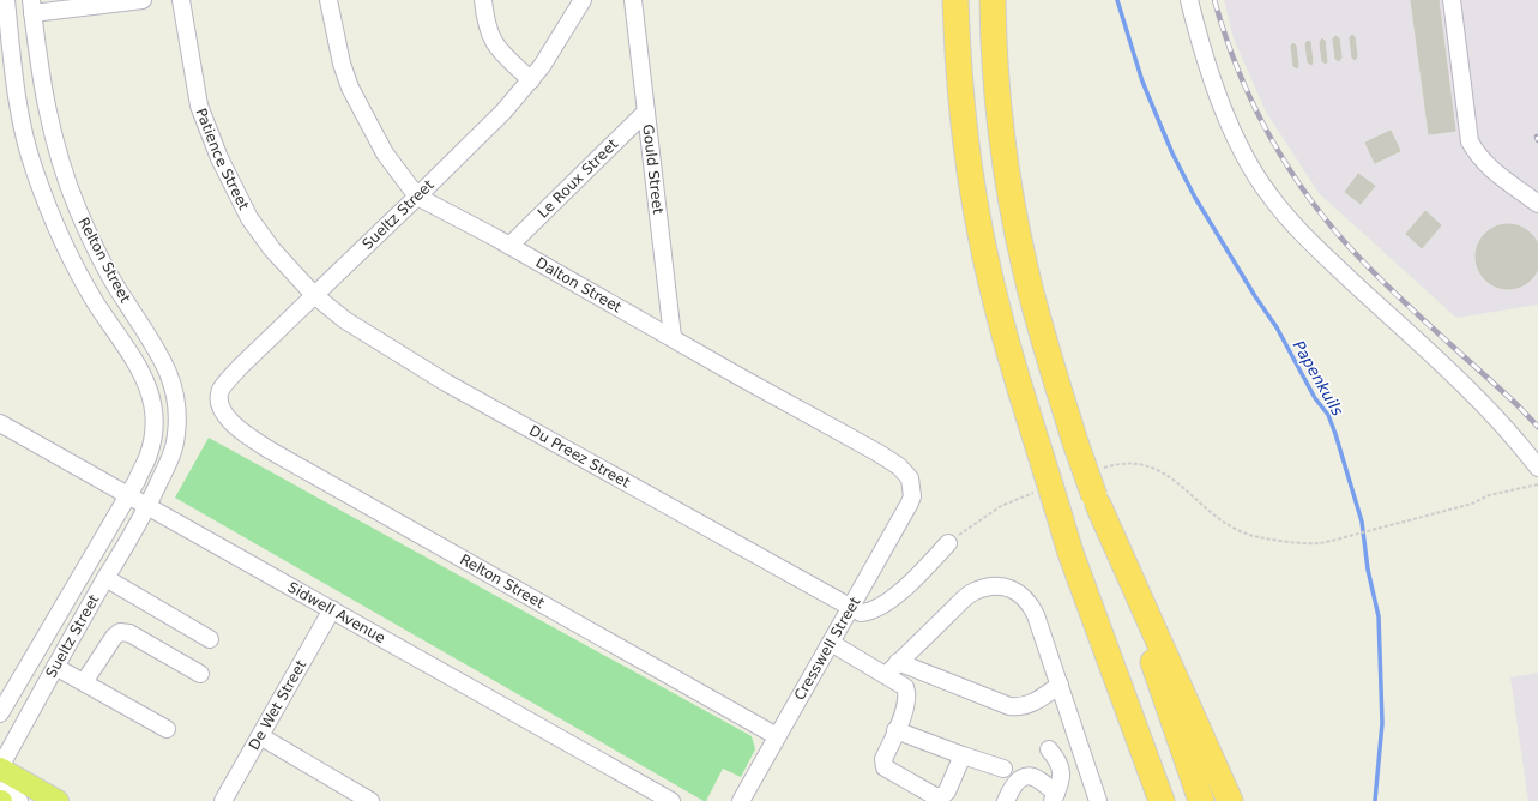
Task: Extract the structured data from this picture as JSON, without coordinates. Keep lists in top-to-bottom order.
{
  "streets": {
    "street": [
      "Patience Street",
      "Gould Street",
      "Le Roux Street",
      "Sueltz Street",
      "Relton Street",
      "Dalton Street",
      "Du Preez Street",
      "Sidwell Avenue",
      "Cresswell Street",
      "De Wet Street"
    ]
  },
  "crossings": [
    ["Patience Street", "Sueltz Street"],
    ["Patience Street", "Du Preez Street"],
    ["Gould Street", "Le Roux Street"],
    ["Gould Street", "Dalton Street"],
    ["Le Roux Street", "Dalton Street"],
    ["Sueltz Street", "Relton Street"],
    ["Sueltz Street", "Dalton Street"],
    ["Sueltz Street", "Du Preez Street"],
    ["Sueltz Street", "Sidwell Avenue"],
    ["Relton Street", "Sidwell Avenue"],
    ["Relton Street", "Cresswell Street"],
    ["Dalton Street", "Cresswell Street"],
    ["Du Preez Street", "Cresswell Street"],
    ["Sidwell Avenue", "De Wet Street"]
  ],
  "water": ["Papenkuils"]
}
